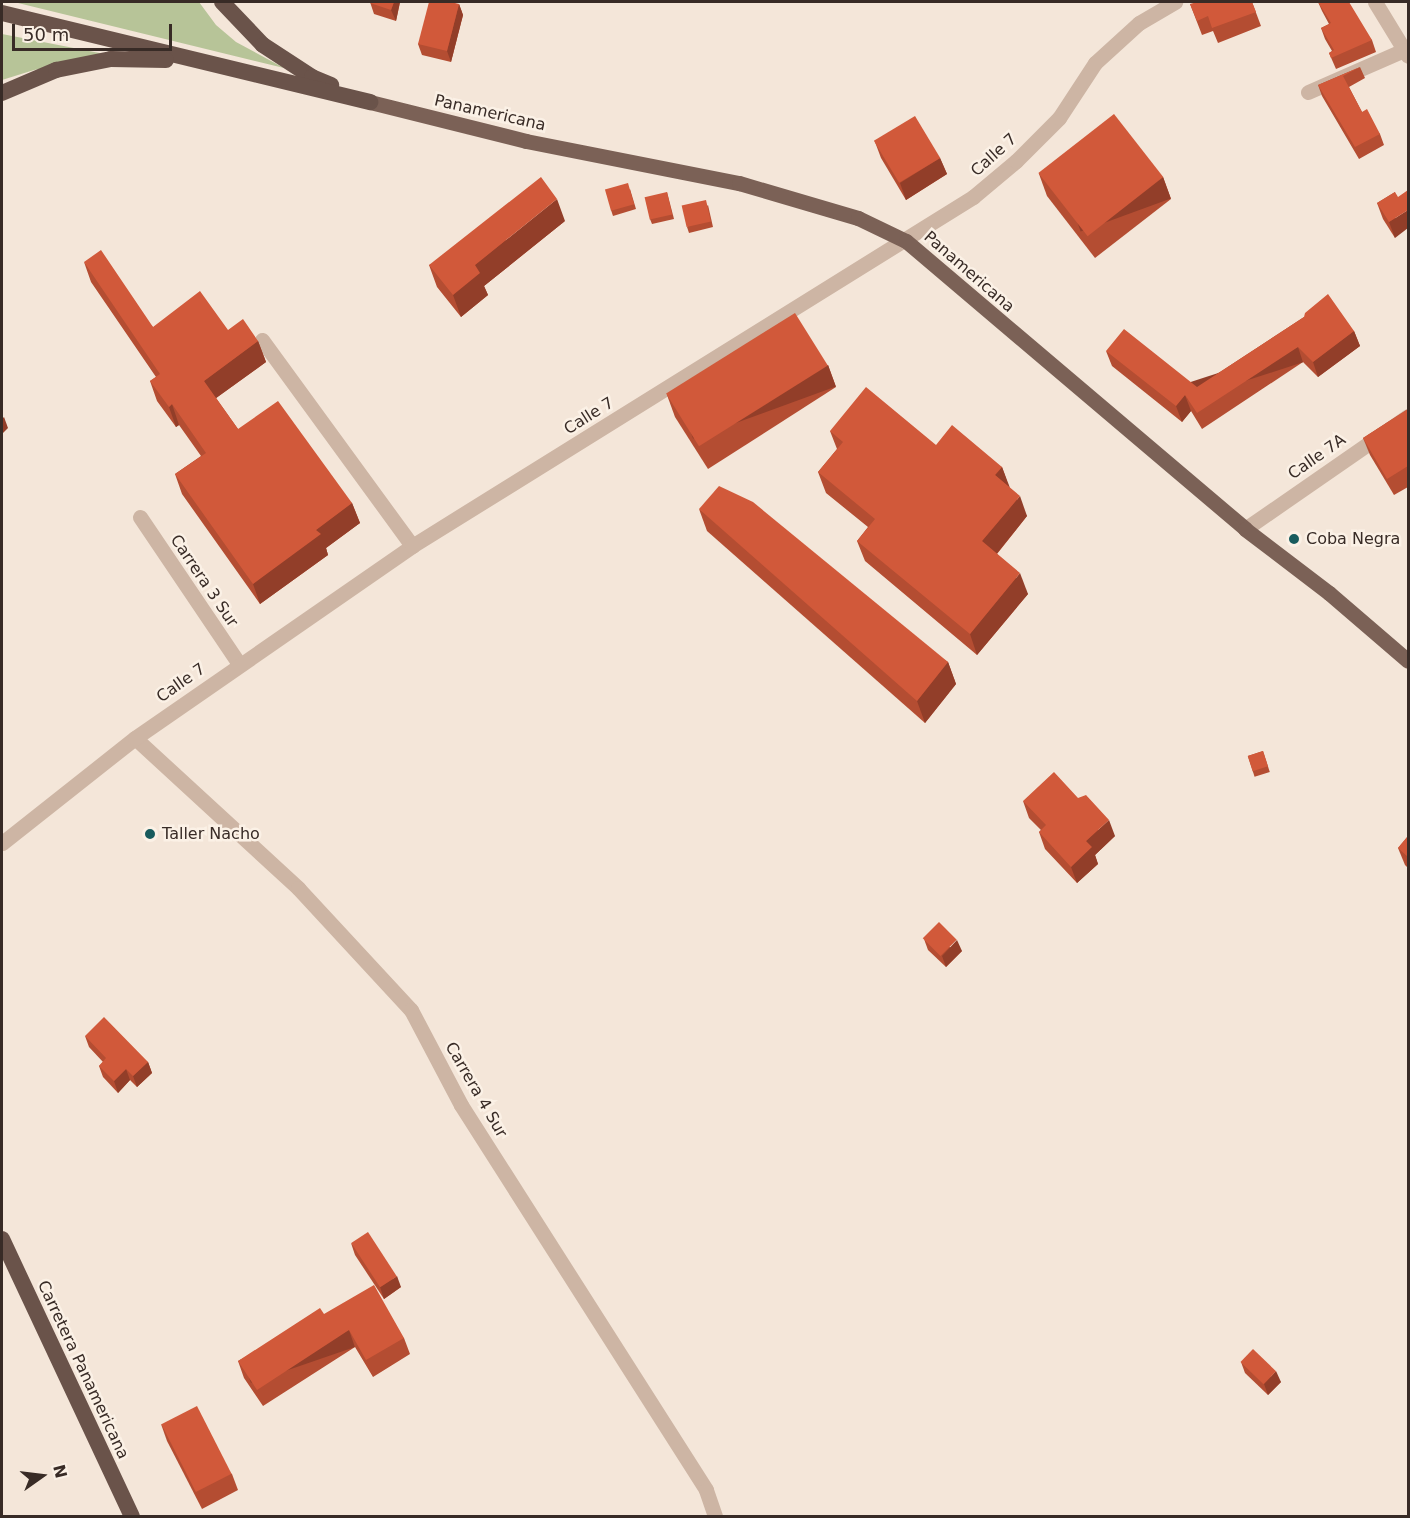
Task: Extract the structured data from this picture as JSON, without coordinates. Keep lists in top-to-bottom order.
{
  "streets": {
    "highway": ["Panamericana", "Carretera Panamericana"],
    "street": [
      "Calle 7",
      "Calle 7A",
      "Carrera 3 Sur",
      "Carrera 4 Sur"
    ]
  },
  "crossings": [
    ["Panamericana", "Calle 7"],
    ["Panamericana", "Calle 7A"],
    ["Calle 7", "Carrera 3 Sur"],
    ["Calle 7", "Carrera 4 Sur"]
  ],
  "places": ["Coba Negra", "Taller Nacho"],
  "scale_bar": "50 m",
  "north": "right"
}
